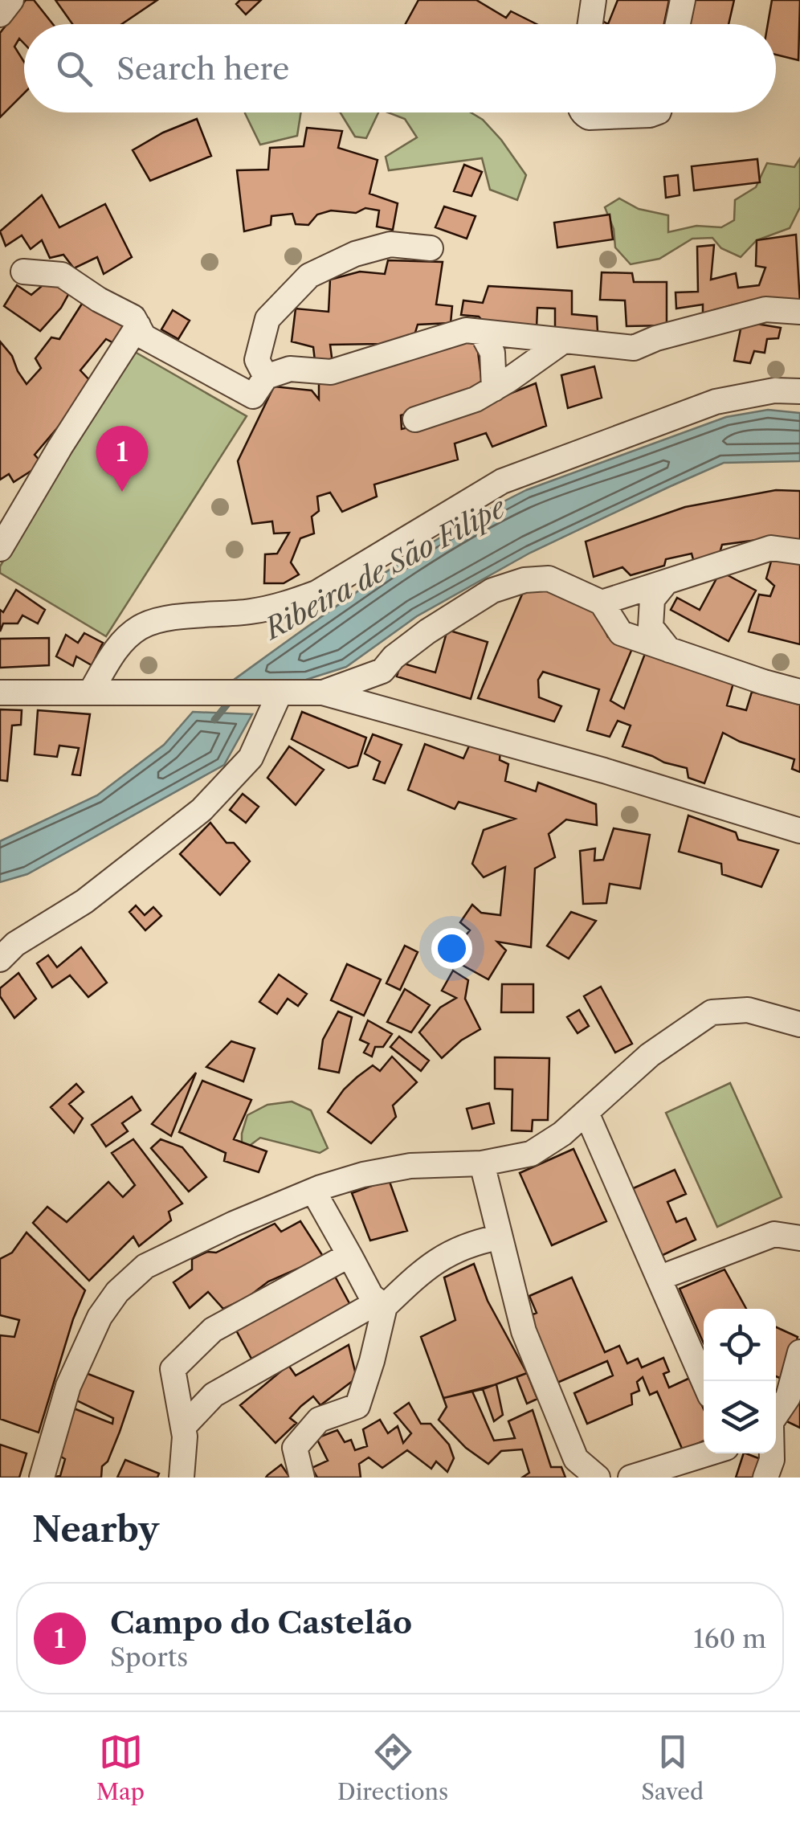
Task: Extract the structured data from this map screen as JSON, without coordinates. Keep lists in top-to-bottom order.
{
  "water": ["Ribeira de São Filipe"],
  "page": {
    "search": "Search here",
    "pins": "1",
    "heading": "Nearby",
    "list": [
      {
        "mark": "1",
        "name": "Campo do Castelão",
        "note": "Sports",
        "value": "160 m"
      }
    ],
    "nav": ["Map", "Directions", "Saved"]
  }
}
